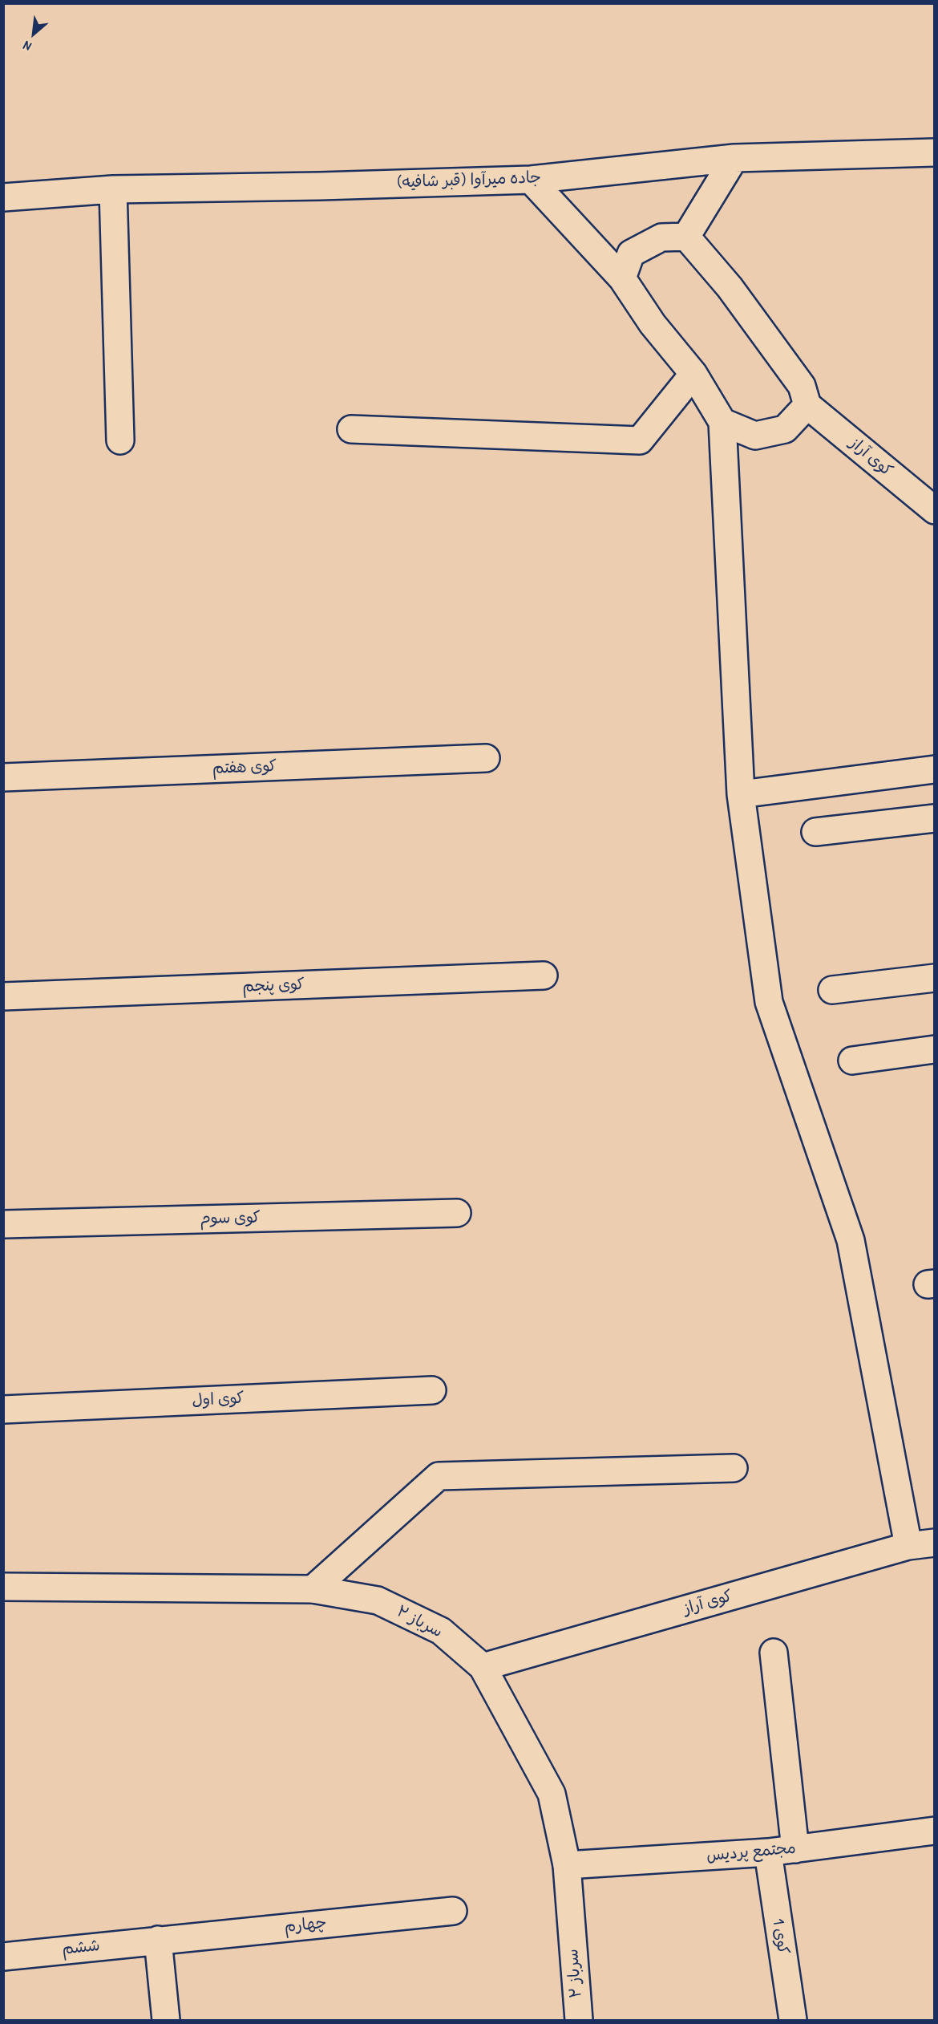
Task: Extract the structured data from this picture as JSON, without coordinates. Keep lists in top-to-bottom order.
{
  "streets": {
    "street": [
      "جاده میرآوا (قبر شافیه)",
      "کوی آراز",
      "کوی هفتم",
      "کوی پنجم",
      "کوی سوم",
      "کوی اول",
      "سرباز ۲",
      "مجتمع پردیس",
      "چهارم",
      "کوی 1",
      "ششم"
    ]
  },
  "crossings": [
    ["کوی آراز", "سرباز ۲"],
    ["سرباز ۲", "مجتمع پردیس"],
    ["مجتمع پردیس", "کوی 1"],
    ["چهارم", "ششم"]
  ],
  "north": "bottom left"
}
